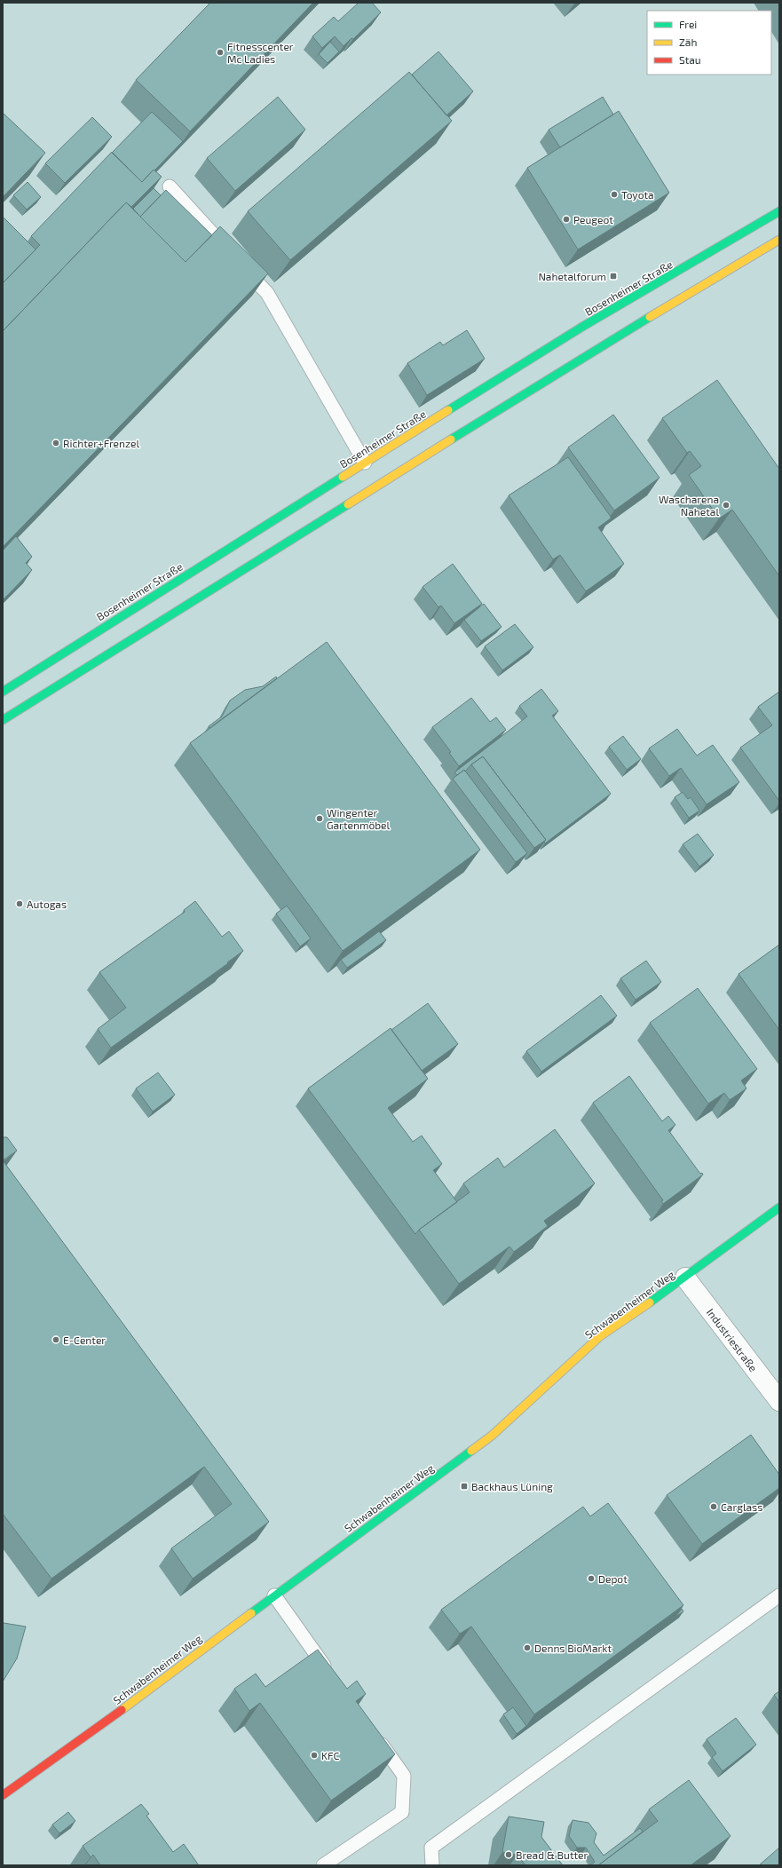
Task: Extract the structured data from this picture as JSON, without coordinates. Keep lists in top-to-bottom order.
{
  "streets": {
    "street": ["Bosenheimer Straße", "Schwabenheimer Weg", "Industriestraße"]
  },
  "crossings": [
    ["Schwabenheimer Weg", "Industriestraße"]
  ],
  "places": {
    "other": [
      "Fitnesscenter Mc Ladies",
      "Toyota",
      "Peugeot",
      "Richter+Frenzel",
      "Wascharena Nahetal",
      "Wingenter Gartenmöbel",
      "Autogas",
      "E-Center",
      "Carglass",
      "Depot",
      "Denns BioMarkt",
      "KFC",
      "Bread & Butter"
    ],
    "transit": ["Nahetalforum", "Backhaus Lüning"]
  },
  "legend": ["Frei", "Zäh", "Stau"]
}
